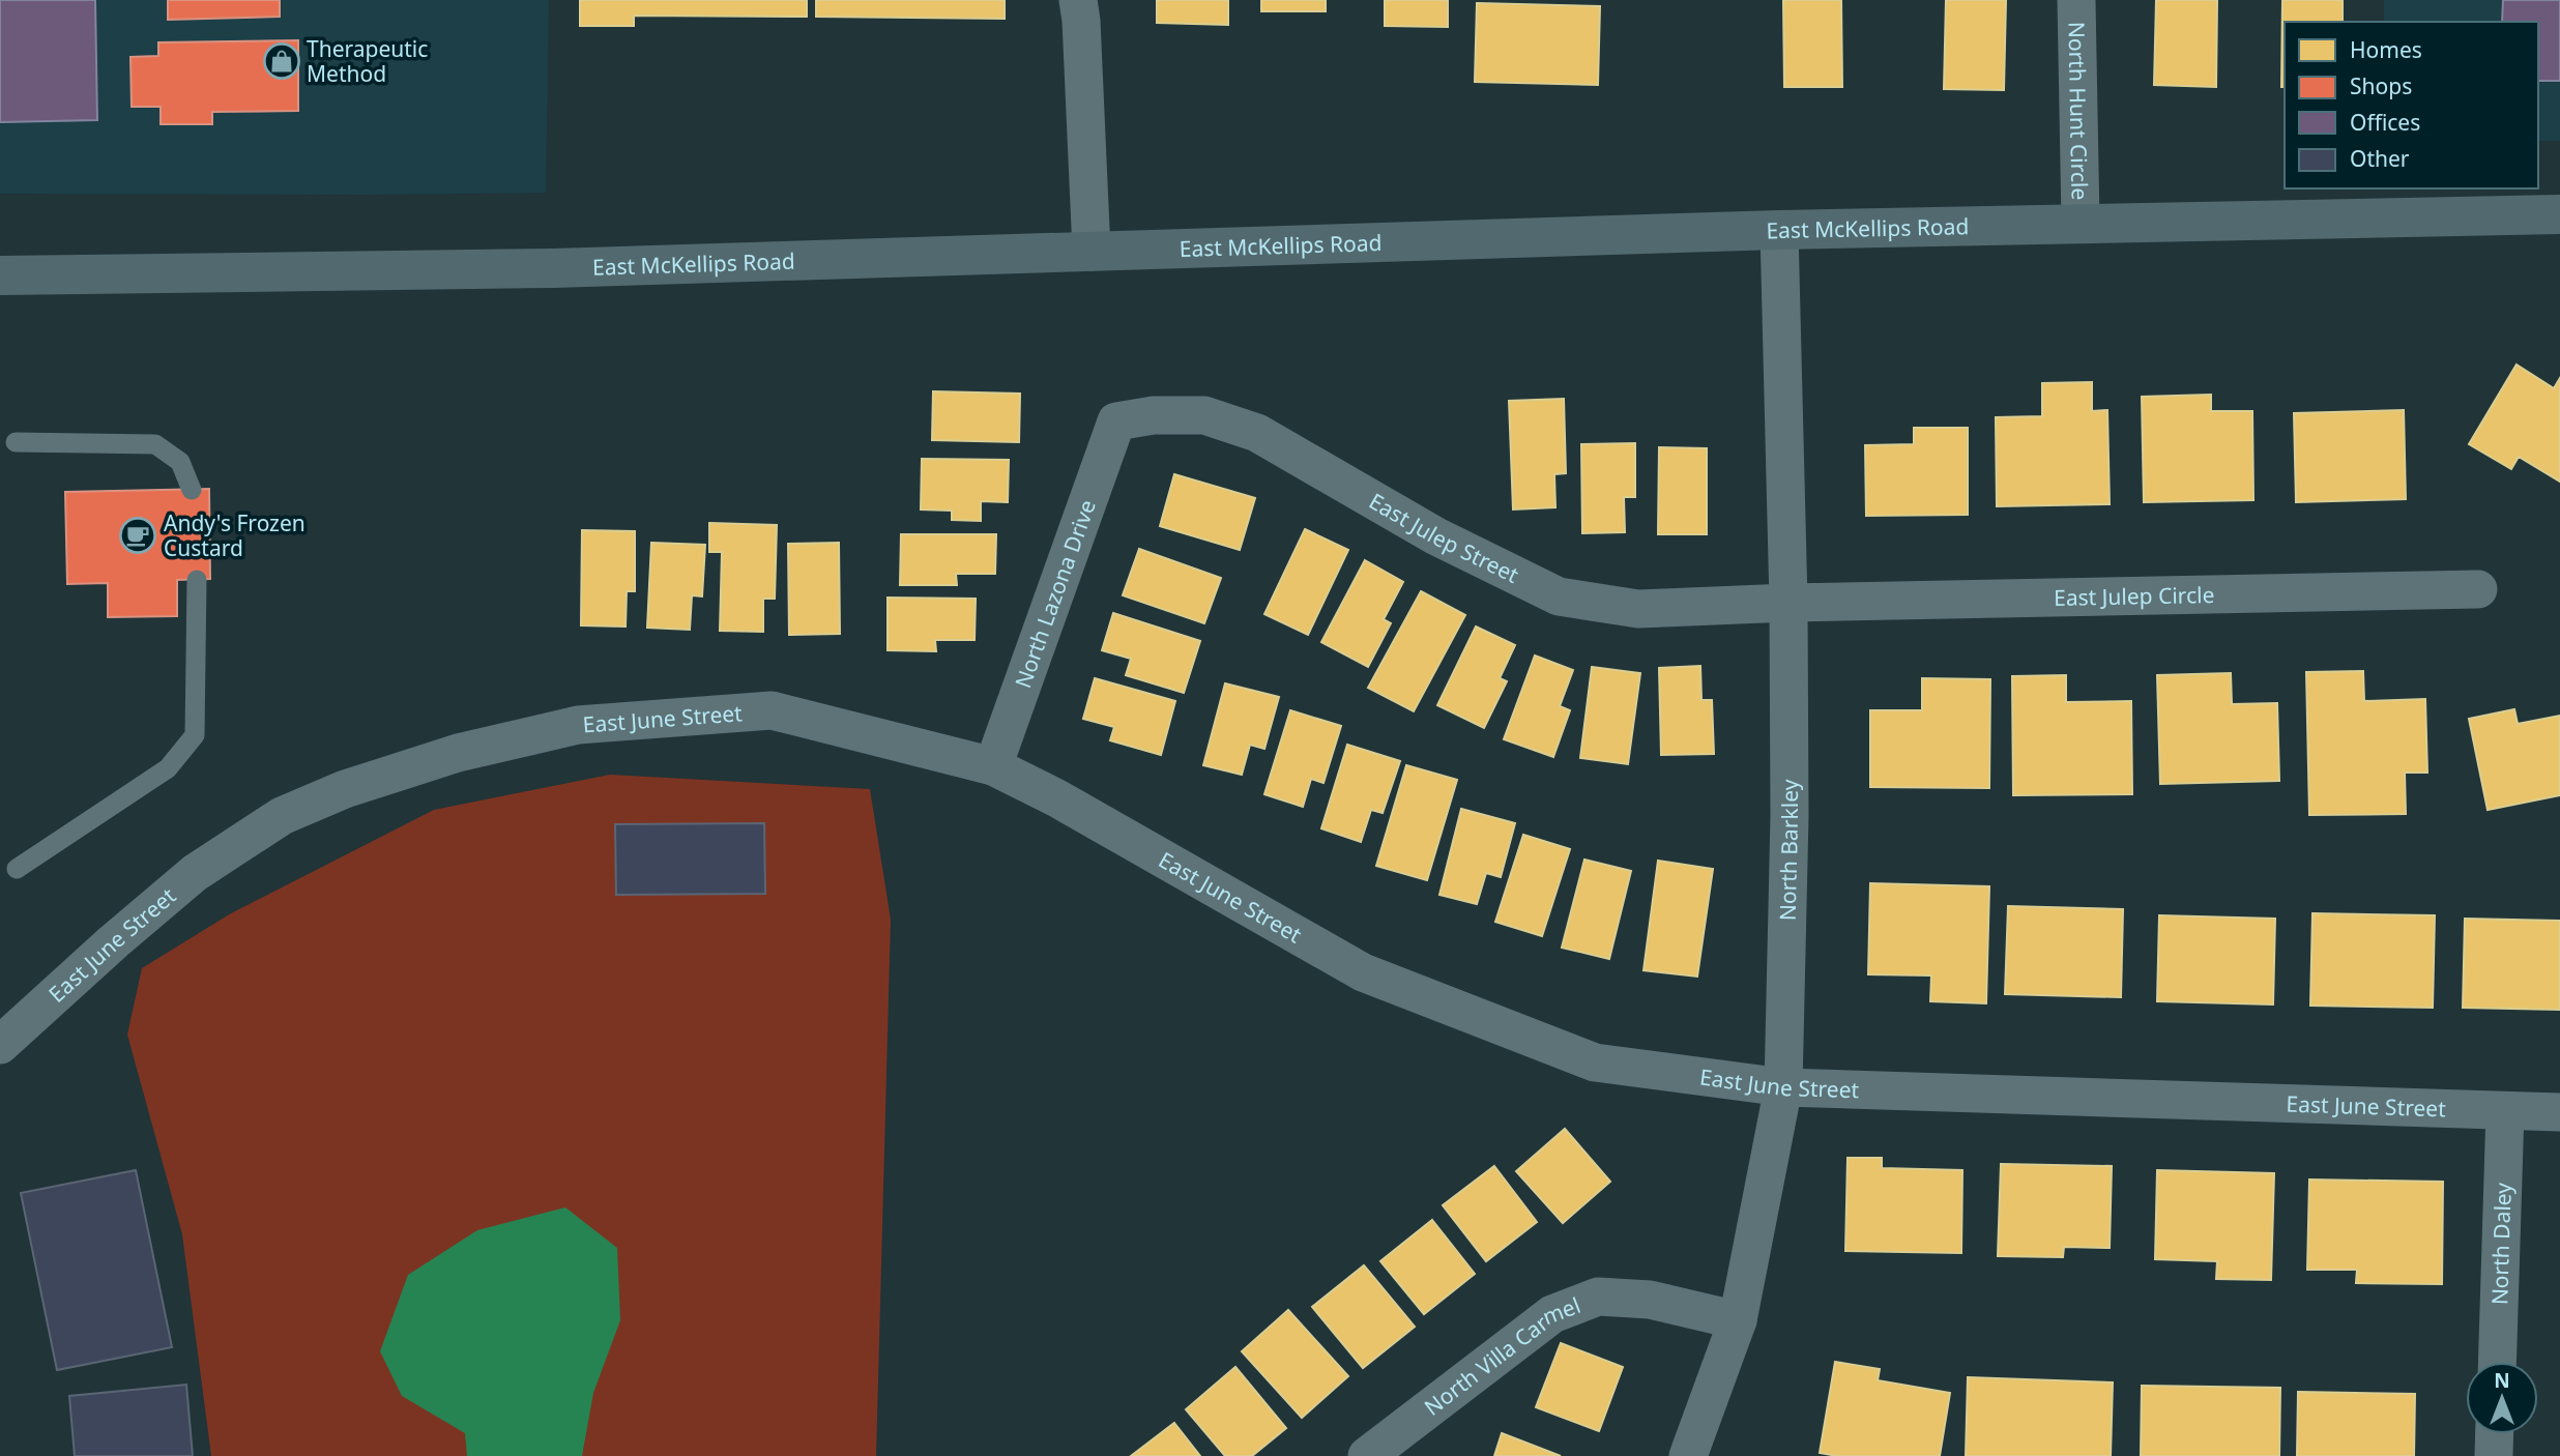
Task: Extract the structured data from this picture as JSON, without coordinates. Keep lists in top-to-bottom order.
{
  "streets": {
    "main road": ["East McKellips Road"],
    "street": [
      "North Hunt Circle",
      "East Julep Street",
      "North Lazona Drive",
      "East Julep Circle",
      "East June Street",
      "North Barkley",
      "North Daley",
      "North Villa Carmel"
    ]
  },
  "crossings": [
    ["North Hunt Circle", "East McKellips Road"],
    ["East McKellips Road", "North Barkley"],
    ["East Julep Street", "North Lazona Drive"],
    ["East Julep Street", "East Julep Circle"],
    ["East Julep Street", "North Barkley"],
    ["North Lazona Drive", "East June Street"],
    ["East Julep Circle", "North Barkley"],
    ["East June Street", "North Barkley"],
    ["East June Street", "North Daley"],
    ["North Barkley", "North Villa Carmel"]
  ],
  "places": {
    "shop": ["Therapeutic Method"],
    "cafe": ["Andy's Frozen Custard"]
  },
  "legend": [
    "Homes",
    "Shops",
    "Offices",
    "Other"
  ],
  "north": "top"
}
